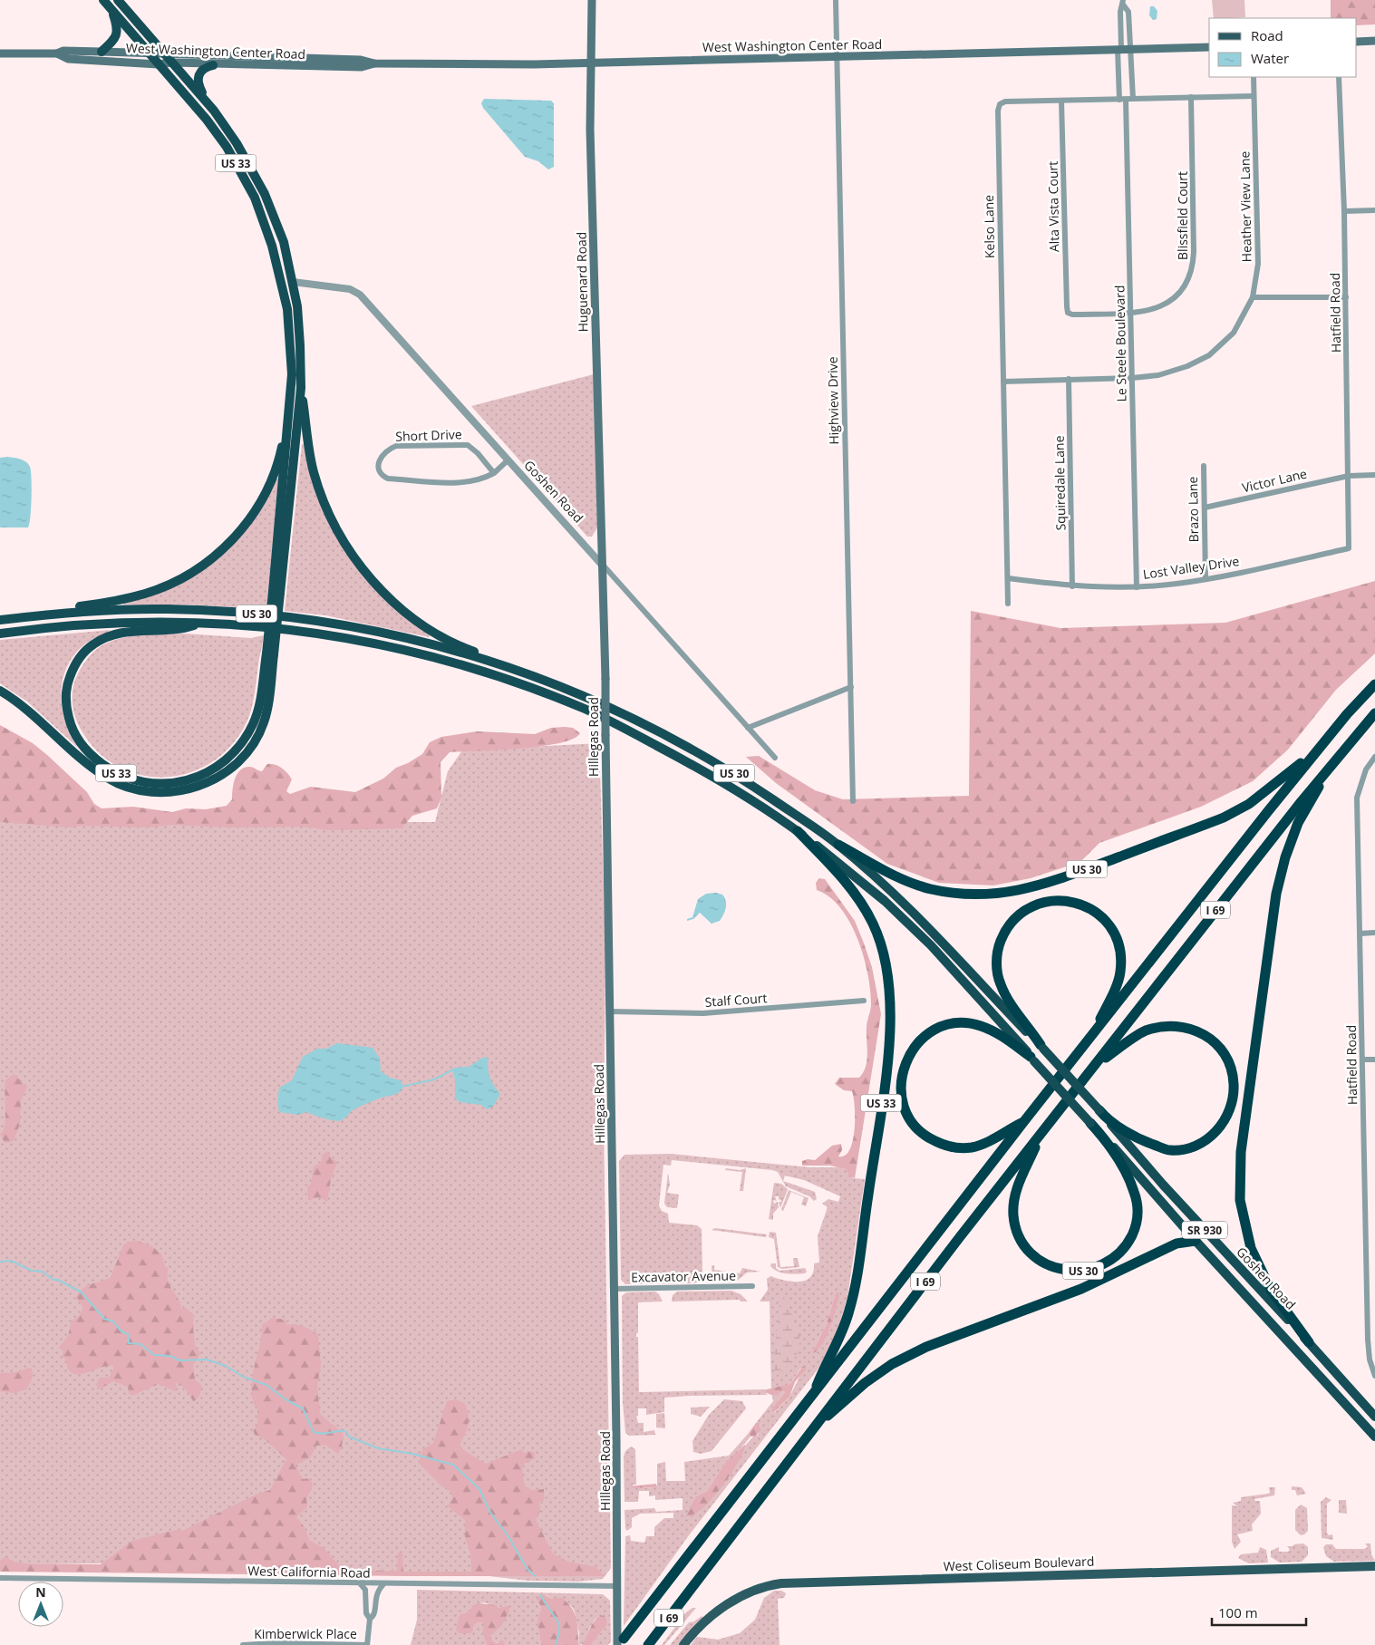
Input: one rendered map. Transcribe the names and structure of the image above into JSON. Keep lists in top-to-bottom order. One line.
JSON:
{"streets":{"highway":["US 33","Goshen Road","US 30","I 69","SR 930"],"main road":["West Washington Center Road","Huguenard Road","Hillegas Road","West Coliseum Boulevard"],"street":["Alta Vista Court","Heather View Lane","Blissfield Court","Kelso Lane","Hatfield Road","Le Steele Boulevard","Highview Drive","Short Drive","Victor Lane","Squiredale Lane","Brazo Lane","Lost Valley Drive","Stalf Court","Excavator Avenue","West California Road","Kimberwick Place"]},"crossings":[["West Washington Center Road","US 33"],["West Washington Center Road","Huguenard Road"],["West Washington Center Road","Le Steele Boulevard"],["West Washington Center Road","Highview Drive"],["US 33","Goshen Road"],["US 33","US 30"],["US 33","I 69"],["Alta Vista Court","Blissfield Court"],["Alta Vista Court","Kelso Lane"],["Heather View Lane","Kelso Lane"],["Heather View Lane","Le Steele Boulevard"],["Heather View Lane","Squiredale Lane"],["Blissfield Court","Kelso Lane"],["Blissfield Court","Le Steele Boulevard"],["Kelso Lane","Le Steele Boulevard"],["Kelso Lane","Lost Valley Drive"],["Huguenard Road","Goshen Road"],["Huguenard Road","Hillegas Road"],["Hatfield Road","Victor Lane"],["Hatfield Road","Lost Valley Drive"],["Le Steele Boulevard","Lost Valley Drive"],["Short Drive","Goshen Road"],["Victor Lane","Brazo Lane"],["Squiredale Lane","Lost Valley Drive"],["Goshen Road","US 30"],["Goshen Road","Hillegas Road"],["Brazo Lane","Lost Valley Drive"],["US 30","I 69"],["US 30","SR 930"],["Hillegas Road","I 69"],["Hillegas Road","Stalf Court"],["Hillegas Road","Excavator Avenue"],["Hillegas Road","West California Road"]],"legend":["Road","Water"],"scale_bar":"100 m","north":"top"}
